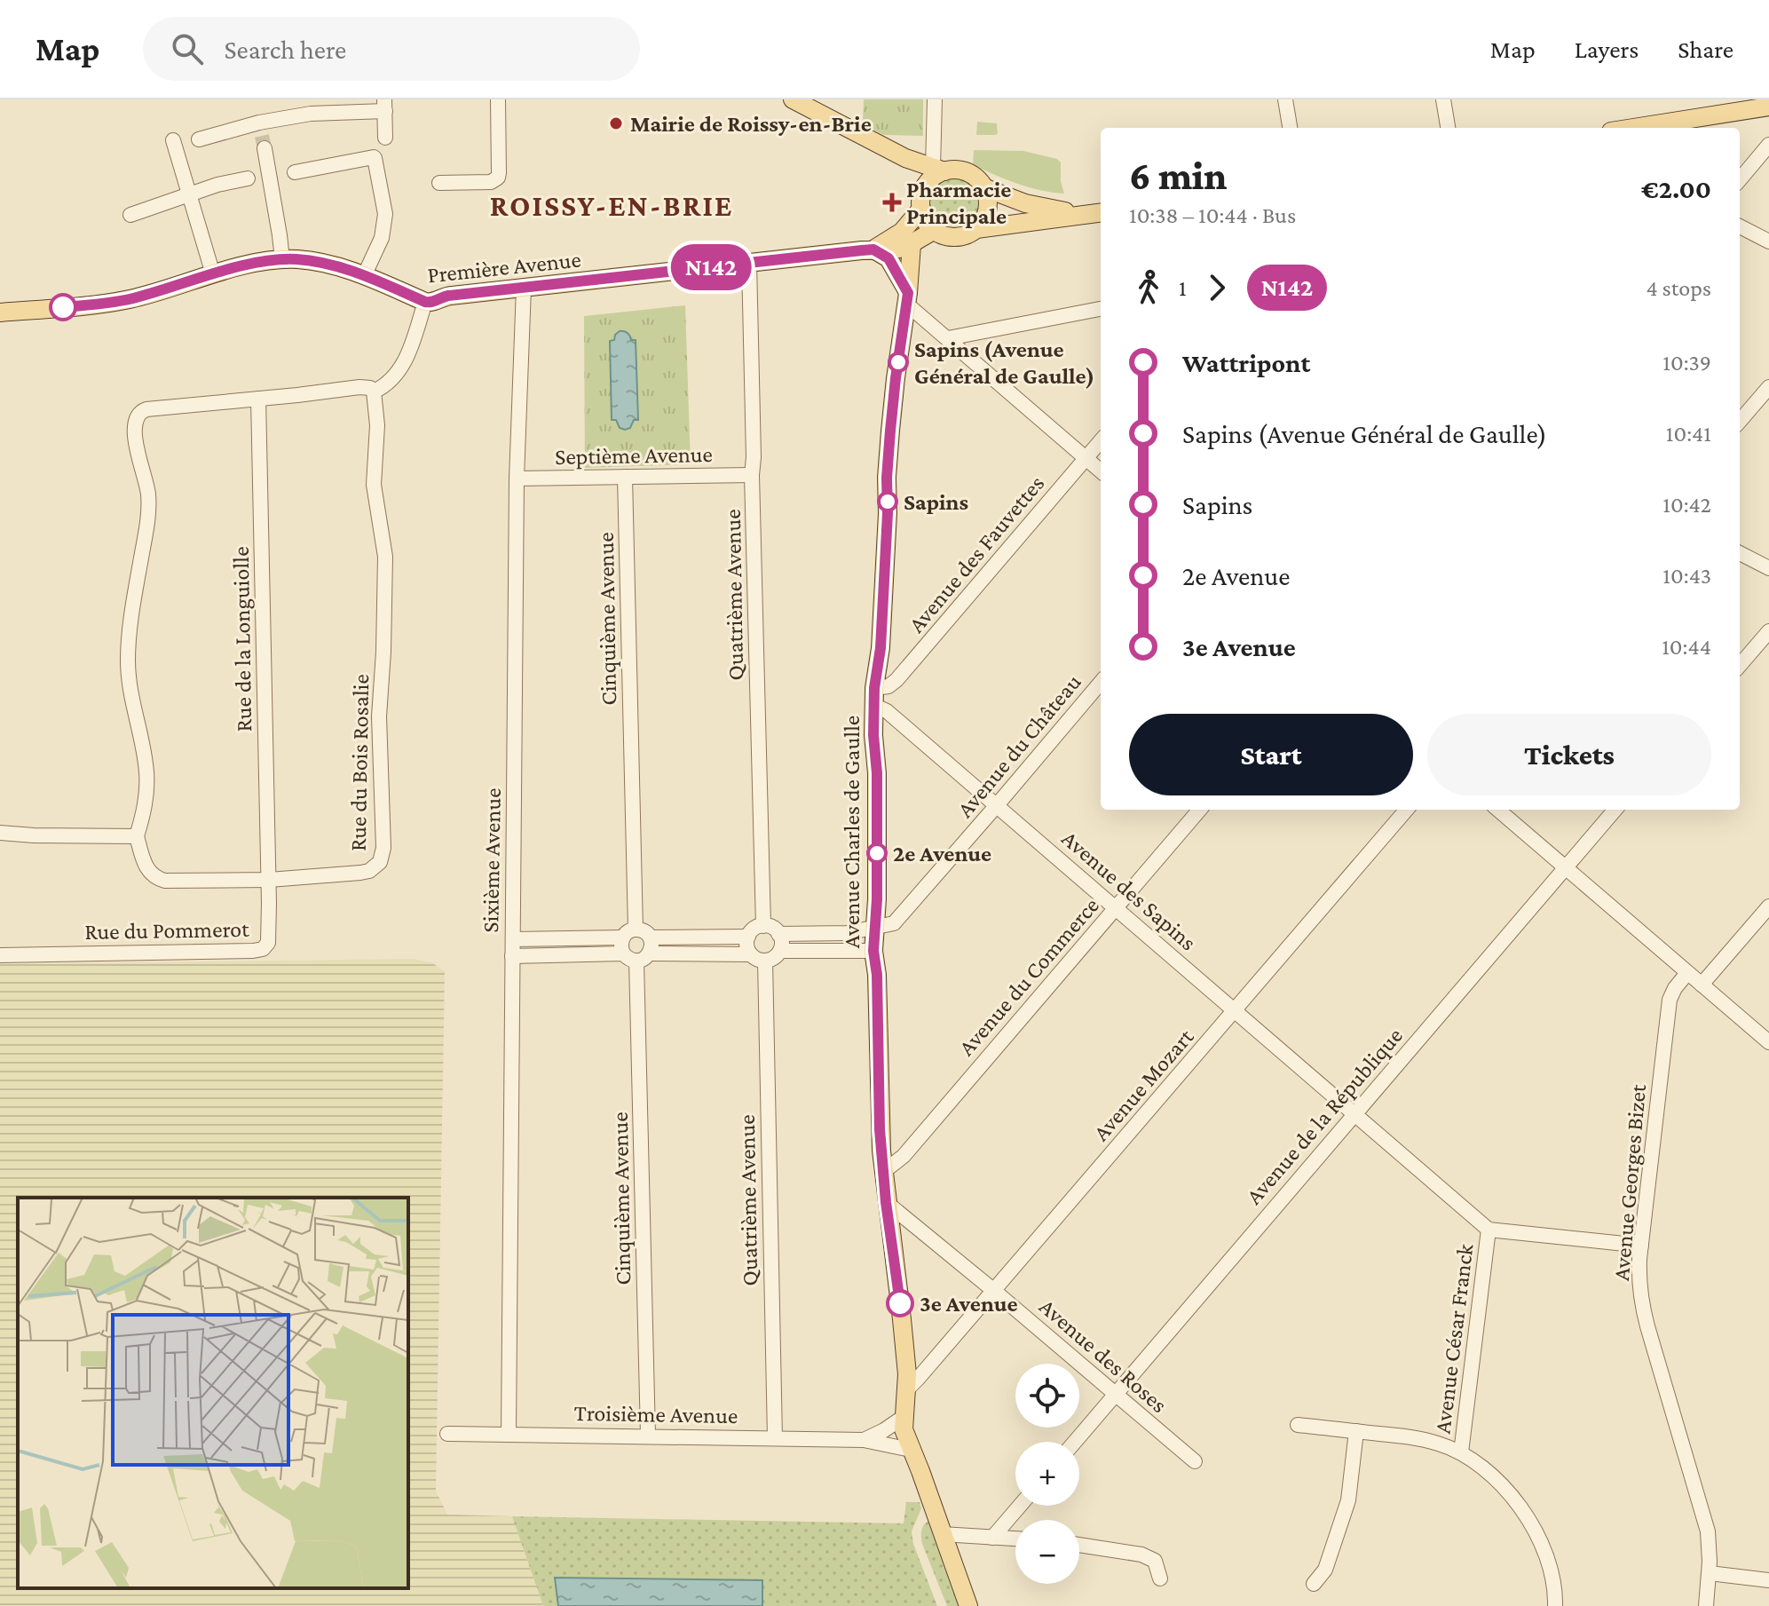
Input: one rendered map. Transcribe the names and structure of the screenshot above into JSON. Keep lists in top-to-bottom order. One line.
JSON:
{"streets":{"main road":["Première Avenue","Avenue Charles de Gaulle"],"street":["Septième Avenue","Avenue des Fauvettes","Quatrième Avenue","Cinquième Avenue","Rue de la Longuiolle","Avenue du Château","Rue du Bois Rosalie","Sixième Avenue","Avenue des Sapins","Rue du Pommerot","Avenue du Commerce","Avenue Mozart","Avenue de la République","Avenue Georges Bizet","Avenue César Franck","Avenue des Roses","Troisième Avenue"]},"crossings":[["Première Avenue","Quatrième Avenue"],["Première Avenue","Sixième Avenue"],["Septième Avenue","Quatrième Avenue"],["Septième Avenue","Cinquième Avenue"],["Septième Avenue","Sixième Avenue"],["Avenue des Fauvettes","Avenue Charles de Gaulle"],["Avenue des Fauvettes","Avenue des Sapins"],["Quatrième Avenue","Troisième Avenue"],["Cinquième Avenue","Troisième Avenue"],["Rue de la Longuiolle","Rue du Bois Rosalie"],["Rue de la Longuiolle","Rue du Pommerot"],["Avenue du Château","Avenue Charles de Gaulle"],["Avenue du Château","Avenue des Sapins"],["Rue du Bois Rosalie","Rue du Pommerot"],["Avenue Charles de Gaulle","Avenue des Sapins"],["Avenue Charles de Gaulle","Avenue du Commerce"],["Avenue Charles de Gaulle","Avenue Mozart"],["Avenue Charles de Gaulle","Avenue des Roses"],["Avenue Charles de Gaulle","Troisième Avenue"],["Sixième Avenue","Troisième Avenue"],["Avenue des Sapins","Avenue du Commerce"],["Avenue des Sapins","Avenue Mozart"],["Avenue des Sapins","Avenue de la République"],["Avenue des Sapins","Avenue César Franck"],["Avenue Mozart","Avenue des Roses"],["Avenue de la République","Avenue des Roses"]],"districts":["ROISSY-EN-BRIE"],"places":{"other":["Mairie de Roissy-en-Brie","Sapins (Avenue Général de Gaulle)","Sapins","2e Avenue","3e Avenue"],"health":["Pharmacie Principale"]},"lines":["bus line N142"],"page":{"header":"Map","search":"Search here","nav":["Map","Layers","Share"],"on_map":"N142","heading":["6 min","10:38 – 10:44 · Bus","€2.00"],"legs":["1","N142","4 stops"],"list":[{"name":"Wattripont","value":"10:39"},{"name":"Sapins (Avenue Général de Gaulle)","value":"10:41"},{"name":"Sapins","value":"10:42"},{"name":"2e Avenue","value":"10:43"},{"name":"3e Avenue","value":"10:44"}],"buttons":["Start","Tickets"],"map_buttons":["+","−"]}}
